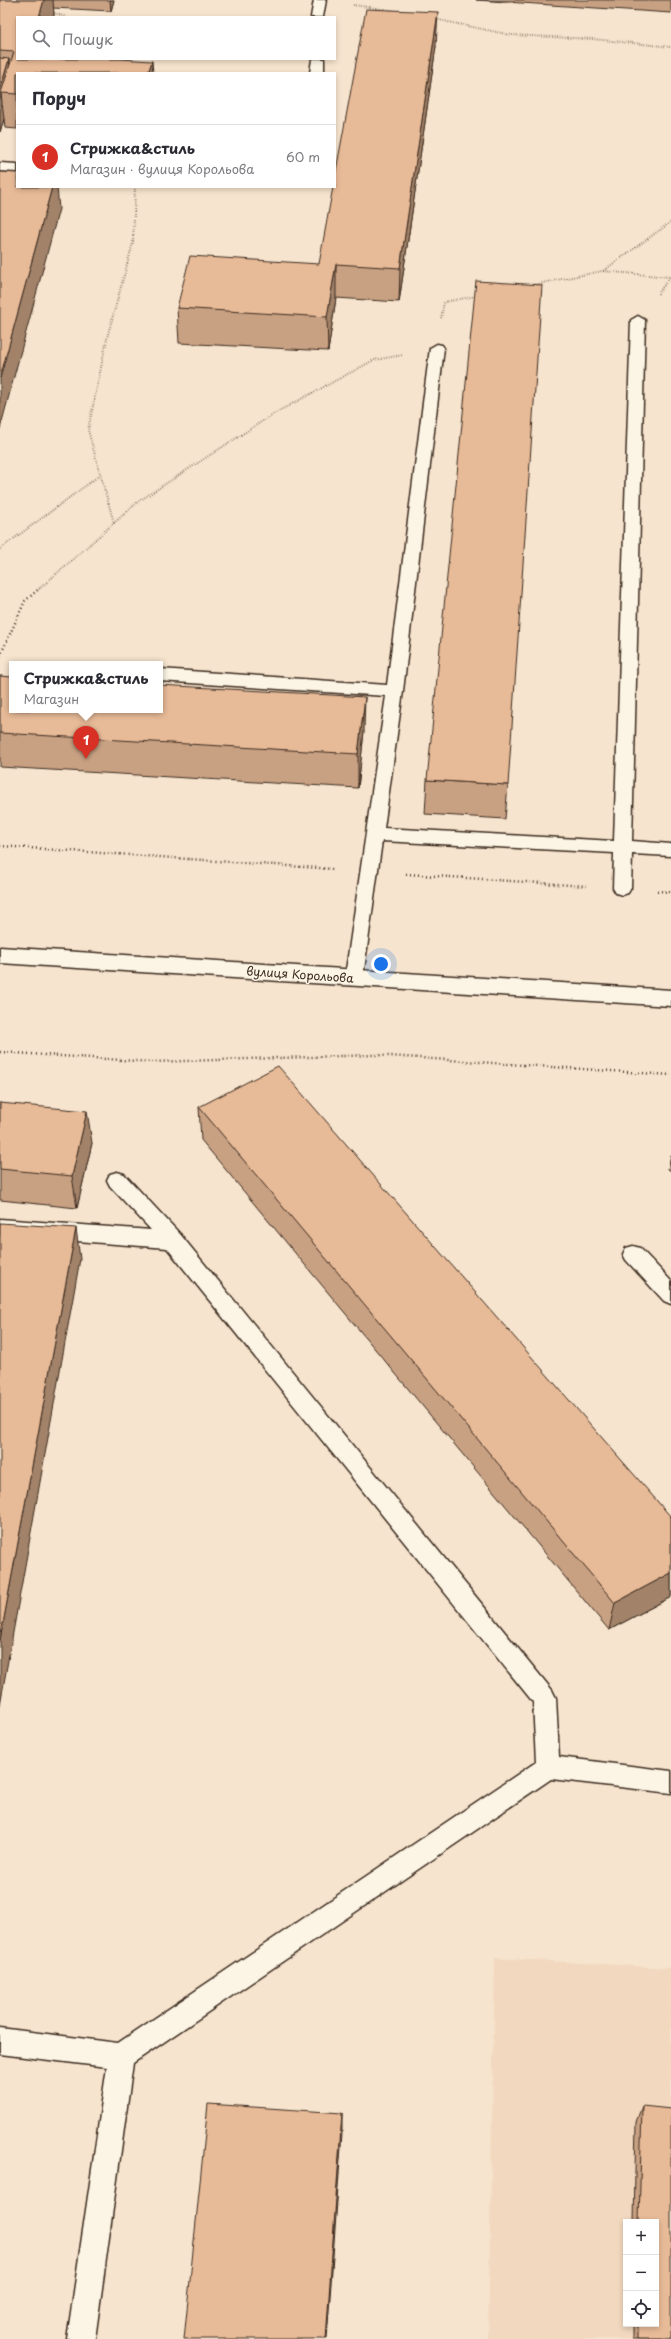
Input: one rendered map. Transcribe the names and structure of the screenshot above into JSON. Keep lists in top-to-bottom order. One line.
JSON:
{"streets":{"street":["вулиця Корольова"]},"page":{"search":"Пошук","heading":"Поруч","list":[{"mark":"1","name":"Стрижка&стиль","note":"Магазин · вулиця Корольова","value":"60 m"}],"popup":["Стрижка&стиль","Магазин"],"pins":"1","map_buttons":["+","−"]}}
